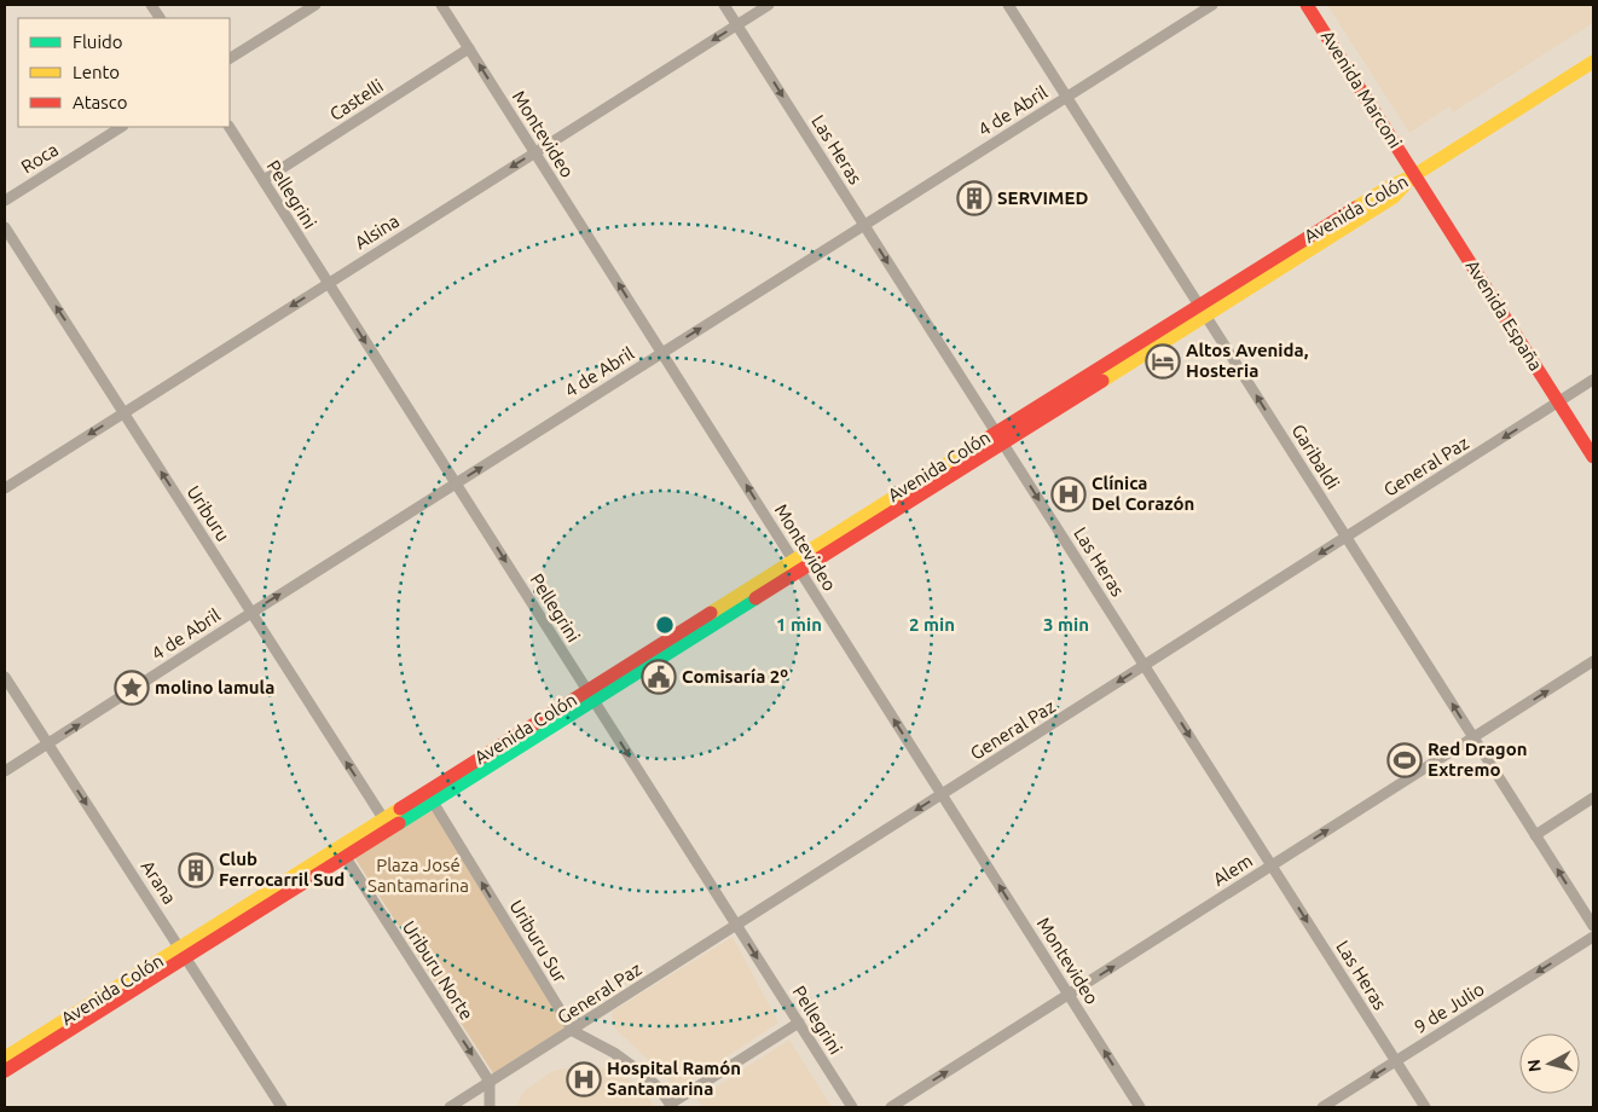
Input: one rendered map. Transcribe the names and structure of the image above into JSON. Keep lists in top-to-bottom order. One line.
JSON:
{"streets":{"main road":["Avenida Marconi","Avenida Colón","Avenida España"],"street":["Castelli","4 de Abril","Montevideo","Las Heras","Roca","Pellegrini","Alsina","Garibaldi","General Paz","Uriburu","Alem","Arana","Uriburu Sur","Uriburu Norte","9 de Julio"]},"crossings":[["Avenida Marconi","Avenida Colón"],["Avenida Marconi","Avenida España"],["Castelli","Montevideo"],["Castelli","Pellegrini"],["4 de Abril","Montevideo"],["4 de Abril","Las Heras"],["4 de Abril","Pellegrini"],["4 de Abril","Garibaldi"],["4 de Abril","Uriburu"],["4 de Abril","Arana"],["Montevideo","Avenida Colón"],["Montevideo","Alsina"],["Montevideo","General Paz"],["Montevideo","Alem"],["Las Heras","Avenida Colón"],["Las Heras","Alsina"],["Las Heras","General Paz"],["Las Heras","Alem"],["Las Heras","9 de Julio"],["Pellegrini","Avenida Colón"],["Pellegrini","Alsina"],["Pellegrini","General Paz"],["Avenida Colón","Avenida España"],["Avenida Colón","Garibaldi"],["Avenida Colón","Uriburu"],["Avenida Colón","Arana"],["Avenida Colón","Uriburu Sur"],["Avenida Colón","Uriburu Norte"],["Alsina","Uriburu"],["Avenida España","General Paz"],["Garibaldi","General Paz"],["Garibaldi","Alem"],["General Paz","Uriburu Sur"],["General Paz","Uriburu Norte"]],"one_way":["4 de Abril","Montevideo","Las Heras","Pellegrini","Alsina","Garibaldi","General Paz","Uriburu","Alem","Arana","Uriburu Sur","Uriburu Norte","9 de Julio"],"parks":["Plaza José Santamarina"],"places":{"building":["SERVIMED","Club Ferrocarril Sud"],"hotel":["Altos Avenida, Hosteria"],"hospital":["Clínica Del Corazón","Hospital Ramón Santamarina"],"public building":["Comisaría 2º"],"place":["molino lamula"],"sports":["Red Dragon Extremo"]},"legend":["Fluido","Lento","Atasco"],"north":"left","rings":["1 min","2 min","3 min"]}
